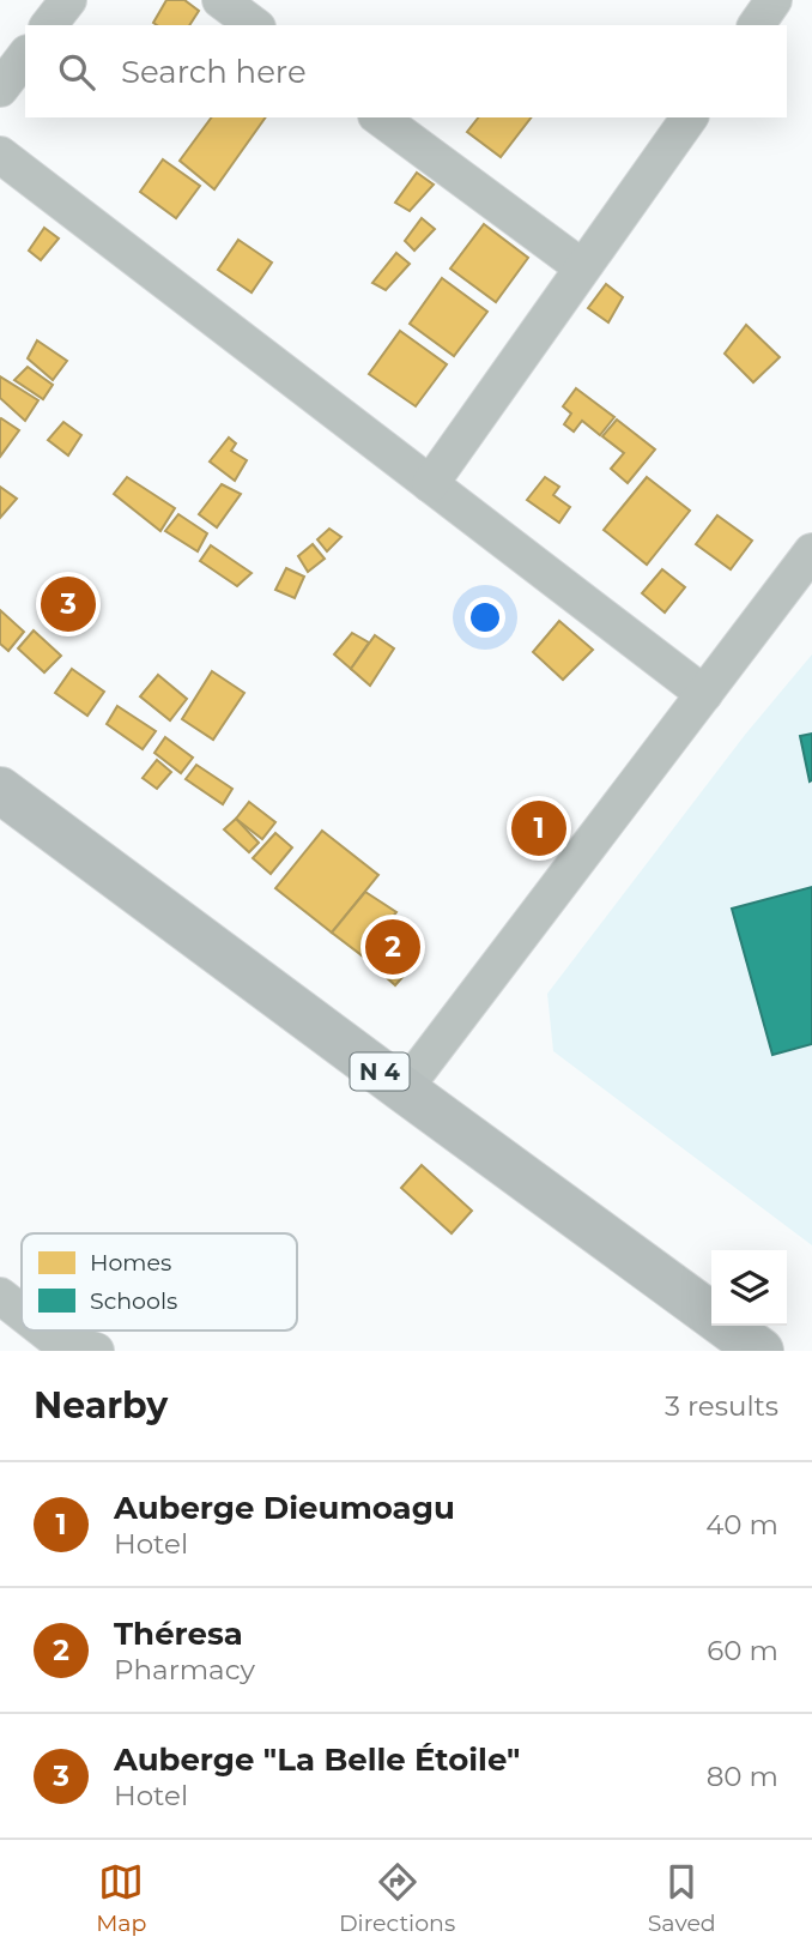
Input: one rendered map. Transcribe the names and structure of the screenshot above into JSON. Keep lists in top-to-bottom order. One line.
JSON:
{"streets":{"highway":["N 4"]},"legend":["Homes","Schools"],"page":{"search":"Search here","pins":["3","1","2"],"heading":["Nearby","3 results"],"list":[{"mark":"1","name":"Auberge Dieumoagu","note":"Hotel","value":"40 m"},{"mark":"2","name":"Théresa","note":"Pharmacy","value":"60 m"},{"mark":"3","name":"Auberge \"La Belle Étoile\"","note":"Hotel","value":"80 m"}],"nav":["Map","Directions","Saved"]}}
